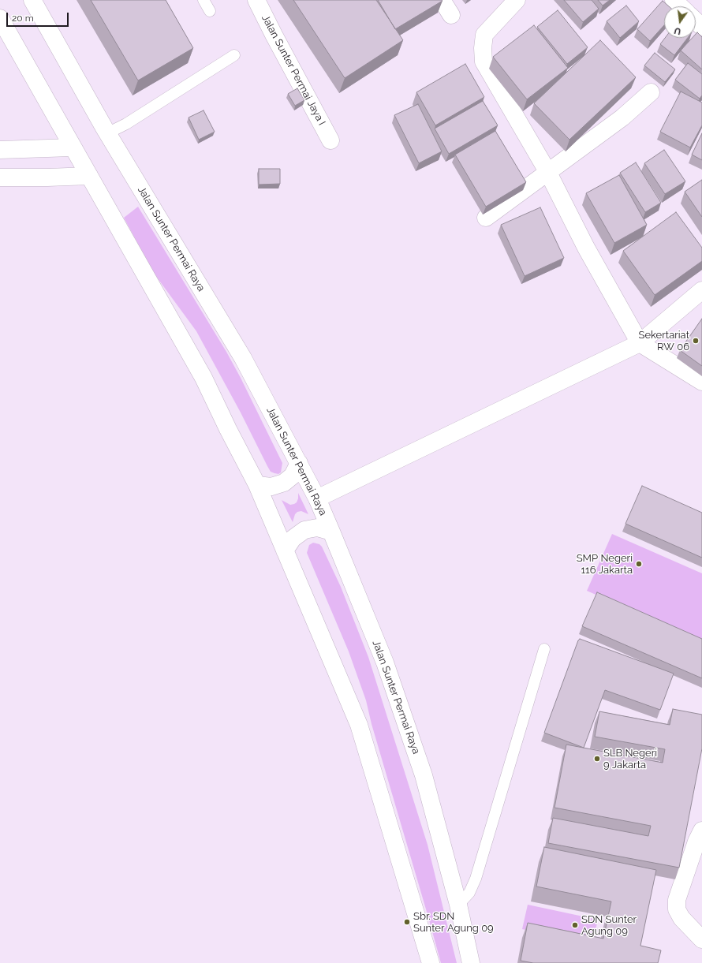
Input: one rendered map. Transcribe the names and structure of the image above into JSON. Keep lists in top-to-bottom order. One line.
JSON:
{"streets":{"street":["Jalan Sunter Permai Jaya I","Jalan Sunter Permai Raya"]},"places":["Sekertariat RW 06","SMP Negeri 116 Jakarta","SLB Negeri 9 Jakarta","Sbr. SDN Sunter Agung 09","SDN Sunter Agung 09"],"scale_bar":"20 m","north":"bottom"}
